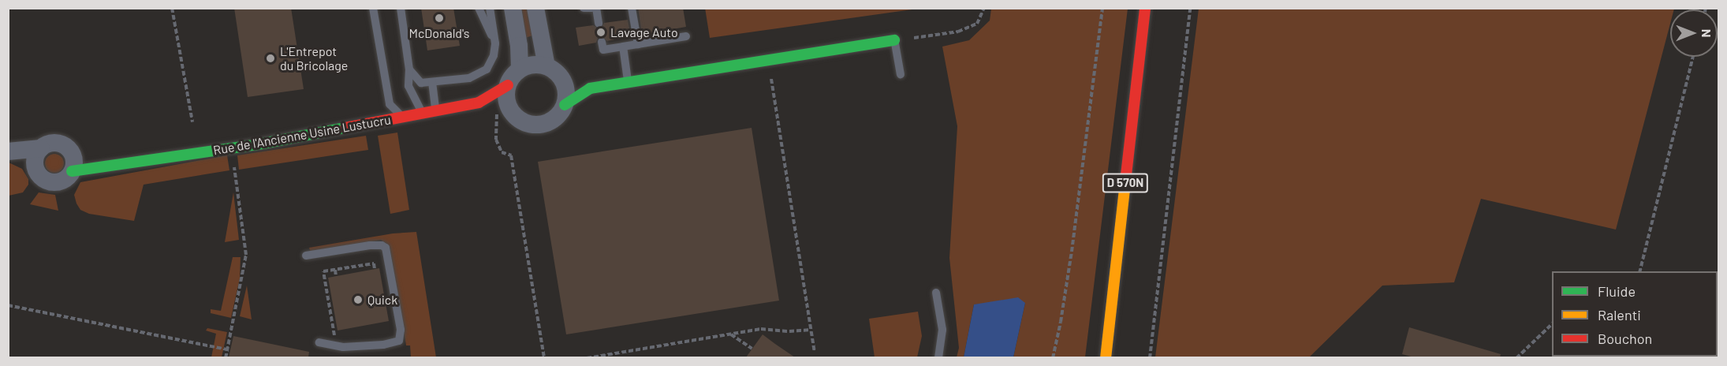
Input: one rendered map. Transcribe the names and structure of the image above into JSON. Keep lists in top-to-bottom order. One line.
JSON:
{"streets":{"street":["Rue de l'Ancienne Usine Lustucru","D 570N"]},"places":["McDonald's","Lavage Auto","L'Entrepot du Bricolage","Quick"],"legend":["Fluide","Ralenti","Bouchon"],"north":"right"}
